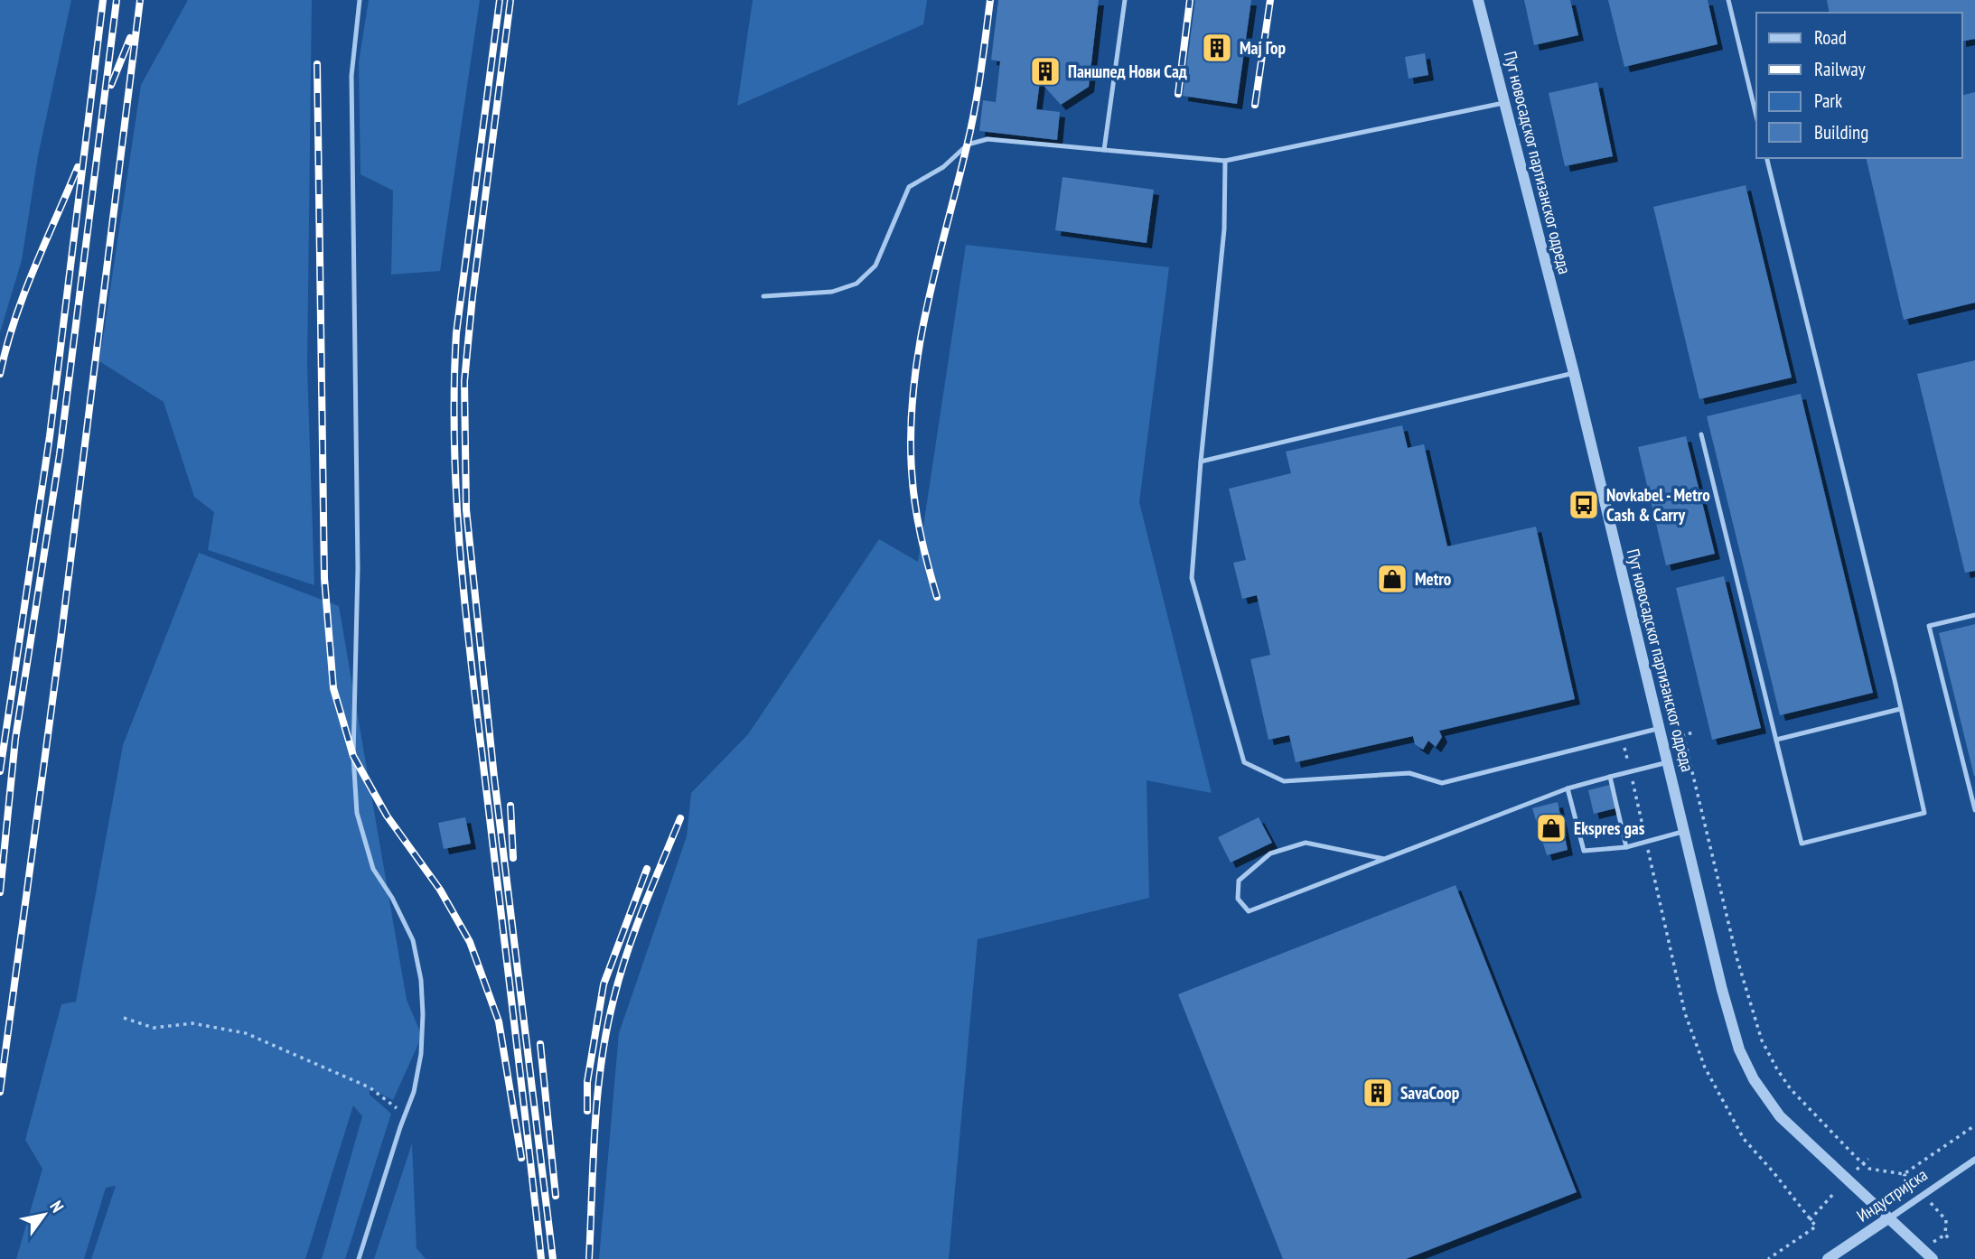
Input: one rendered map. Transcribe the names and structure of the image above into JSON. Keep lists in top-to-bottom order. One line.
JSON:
{"streets":{"street":["Пут новосадског партизанског одреда","Индустријска"]},"crossings":[["Пут новосадског партизанског одреда","Индустријска"]],"places":{"building":["Мај Гор","Паншпед Нови Сад","SavaCoop"],"bus stop":["Novkabel - Metro Cash & Carry"],"shop":["Metro","Ekspres gas"]},"legend":["Road","Railway","Park","Building"],"north":"top right"}
